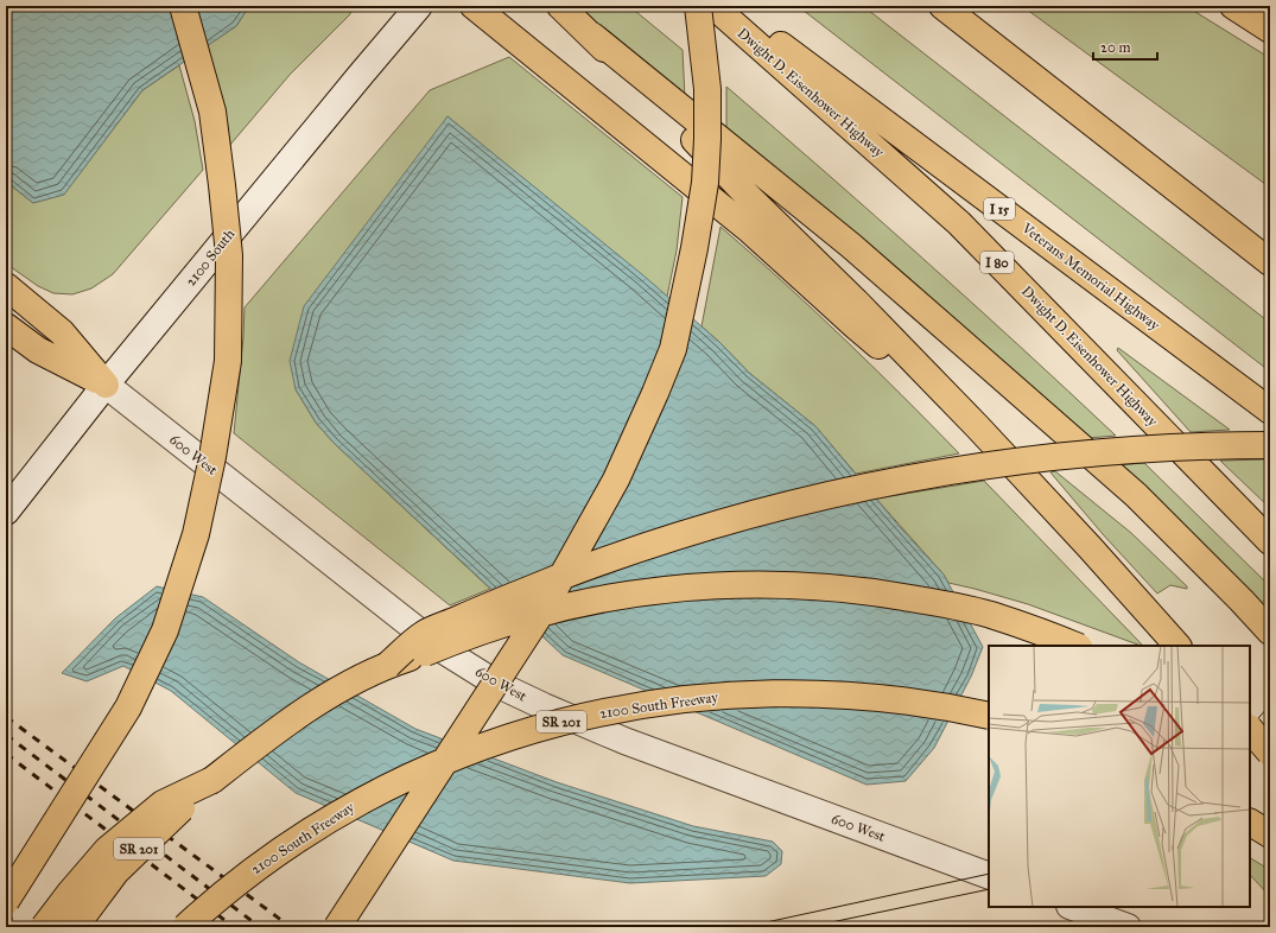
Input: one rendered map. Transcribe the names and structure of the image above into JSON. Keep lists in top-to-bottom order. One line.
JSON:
{"streets":{"highway":["Dwight D. Eisenhower Highway","I 15","I 80","Veterans Memorial Highway","2100 South Freeway","SR 201"],"street":["2100 South","600 West"]},"crossings":[["2100 South","600 West"]],"scale_bar":"20 m"}
